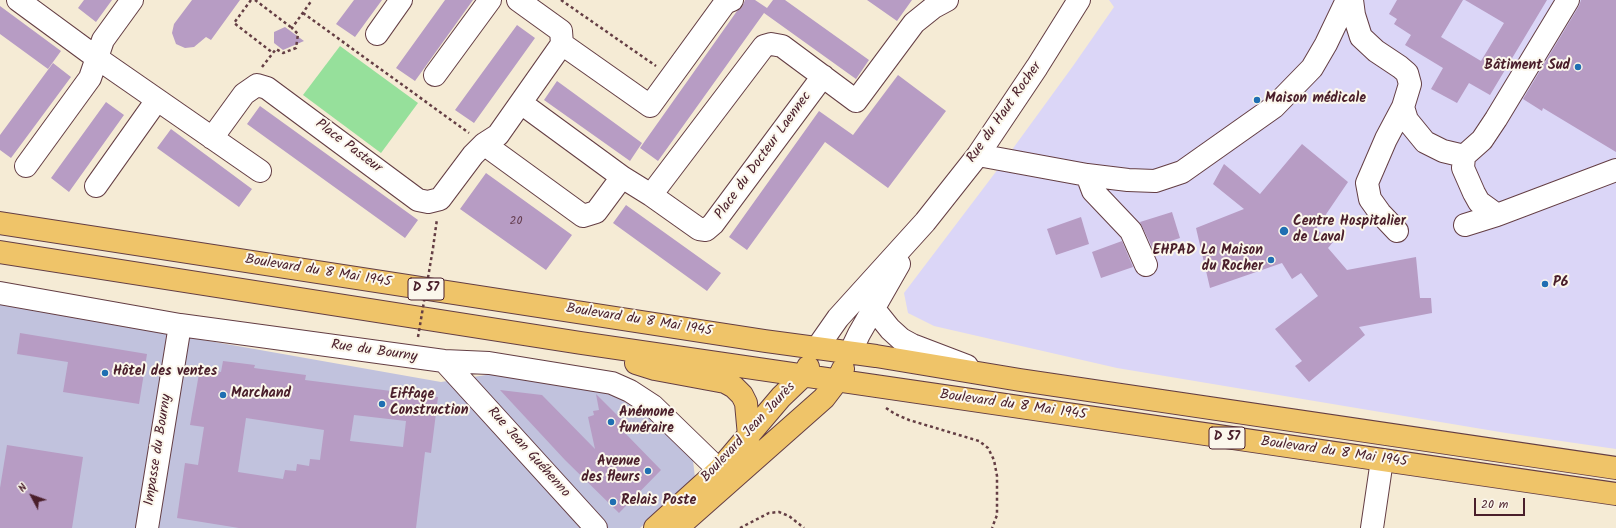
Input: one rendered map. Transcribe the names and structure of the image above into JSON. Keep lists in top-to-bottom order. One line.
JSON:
{"streets":{"main road":["Boulevard du 8 Mai 1945","D 57","Boulevard Jean Jaurès"],"street":["Rue du Haut Rocher","Place Pasteur","Place du Docteur Laennec","Rue du Bourny","Impasse du Bourny","Rue Jean Guéhenno"]},"crossings":[["Rue du Haut Rocher","Boulevard du 8 Mai 1945"],["Rue du Haut Rocher","Boulevard Jean Jaurès"],["Boulevard du 8 Mai 1945","Boulevard Jean Jaurès"],["Rue du Bourny","Boulevard Jean Jaurès"],["Rue du Bourny","Impasse du Bourny"],["Rue du Bourny","Rue Jean Guéhenno"]],"places":["Bâtiment Sud","Maison médicale","Centre Hospitalier de Laval","EHPAD La Maison du Rocher","P6","Hôtel des ventes","Marchand","Eiffage Construction","Anémone funéraire","Avenue des fleurs","Relais Poste"],"house_numbers":["20"],"scale_bar":"20 m","north":"top left"}
